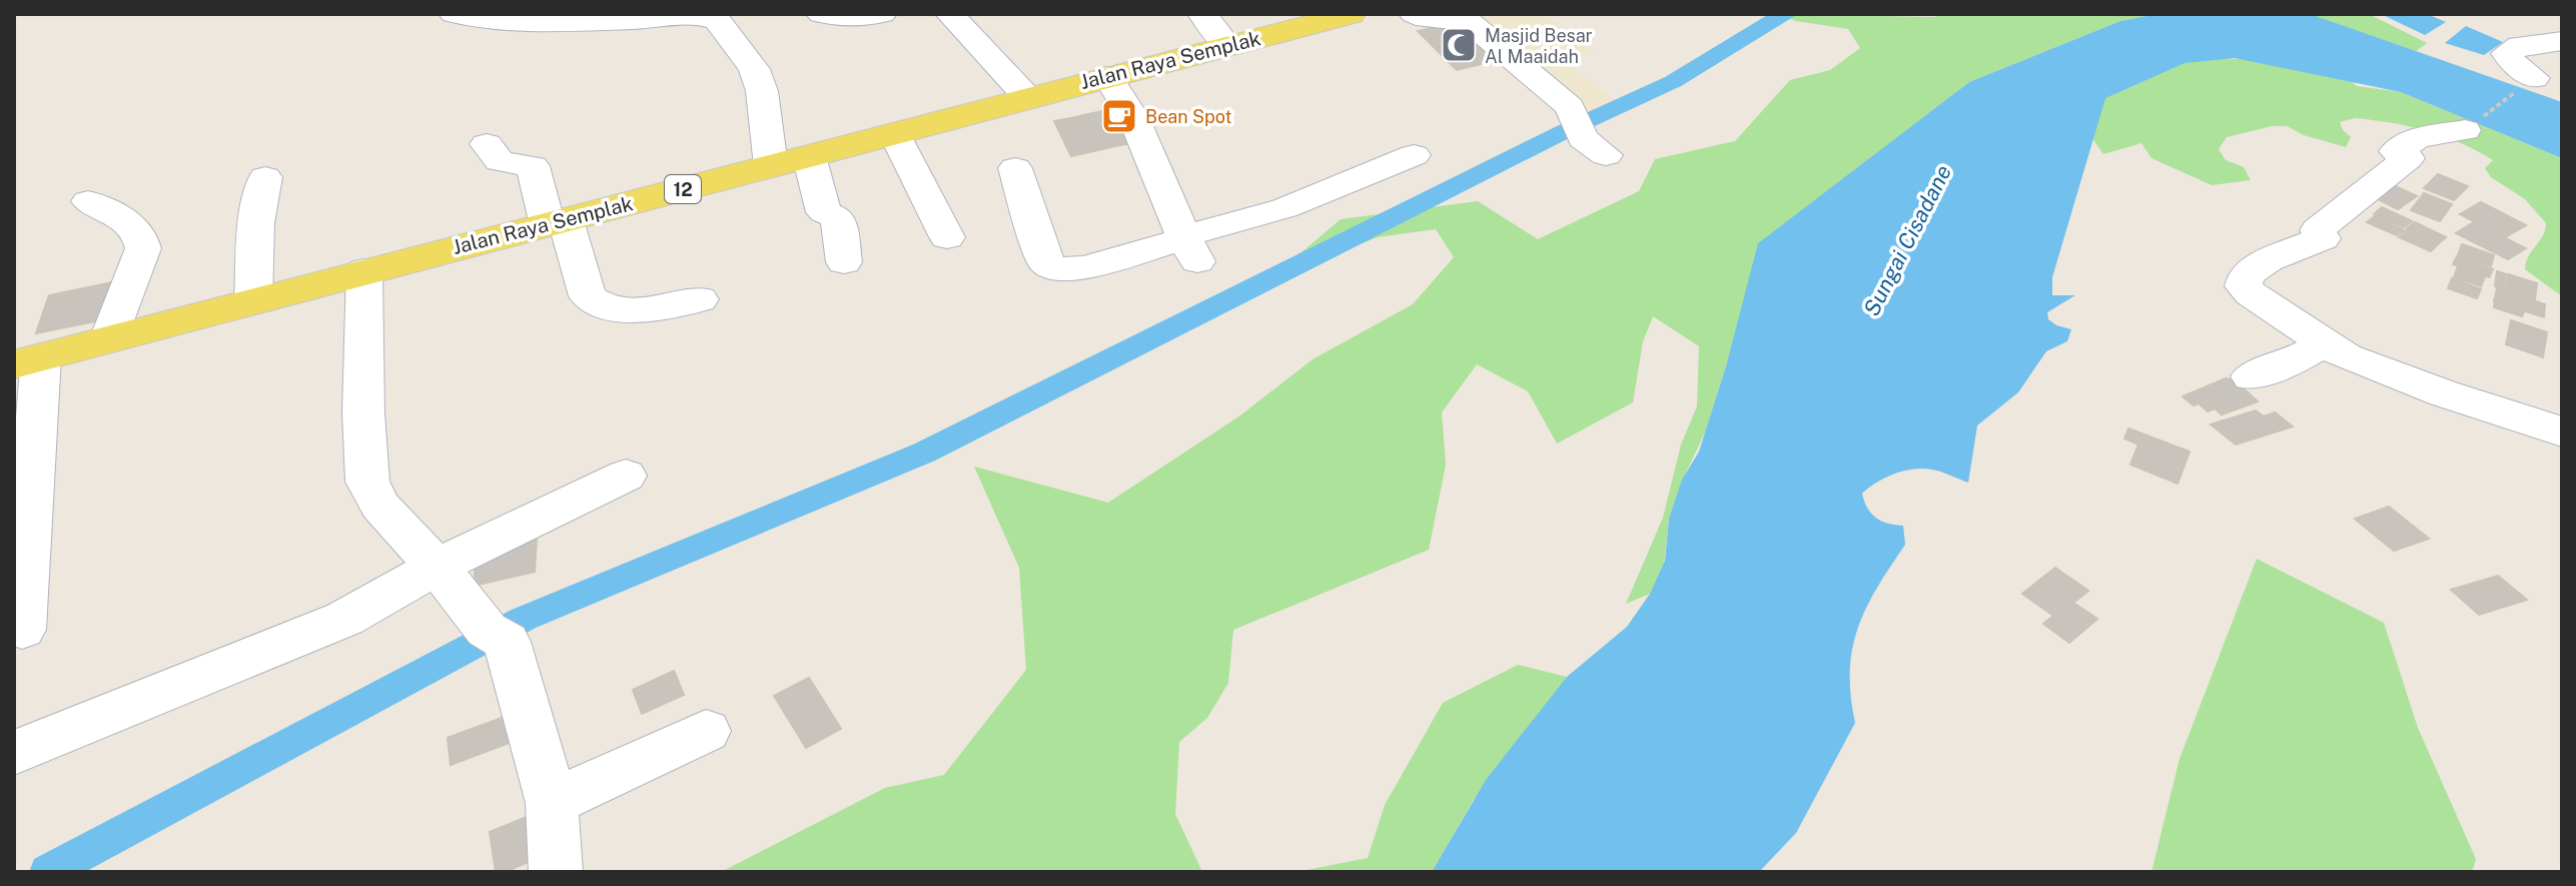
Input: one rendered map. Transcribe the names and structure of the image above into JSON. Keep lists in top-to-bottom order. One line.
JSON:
{"streets":{"main road":["Jalan Raya Semplak","12"]},"water":["Sungai Cisadane"],"places":{"mosque":["Masjid Besar Al Maaidah"],"cafe":["Bean Spot"]}}
